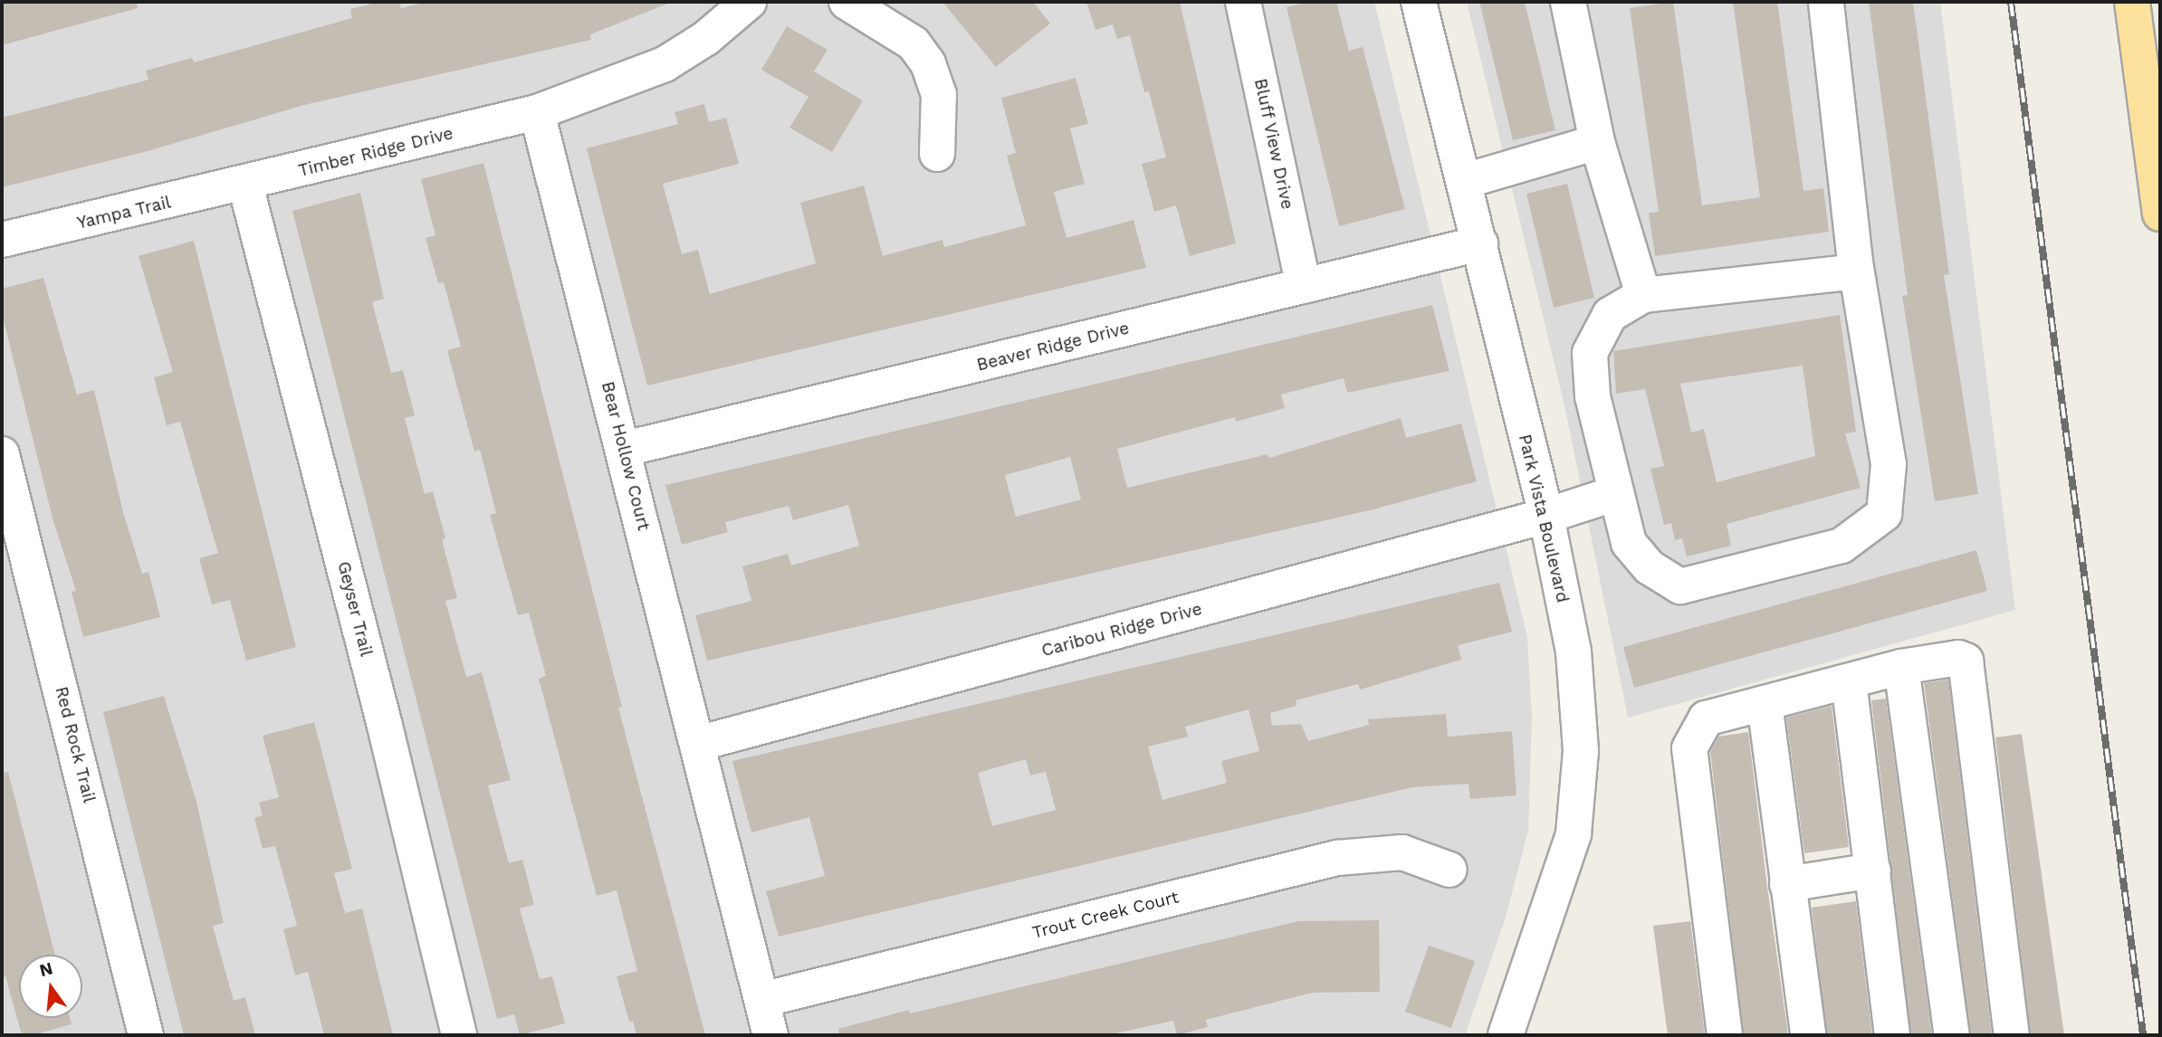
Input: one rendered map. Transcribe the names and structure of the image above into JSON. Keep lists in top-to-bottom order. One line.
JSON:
{"streets":{"street":["Bluff View Drive","Timber Ridge Drive","Yampa Trail","Beaver Ridge Drive","Bear Hollow Court","Park Vista Boulevard","Geyser Trail","Caribou Ridge Drive","Red Rock Trail","Trout Creek Court"]},"crossings":[["Bluff View Drive","Beaver Ridge Drive"],["Timber Ridge Drive","Yampa Trail"],["Timber Ridge Drive","Bear Hollow Court"],["Timber Ridge Drive","Geyser Trail"],["Yampa Trail","Geyser Trail"],["Beaver Ridge Drive","Bear Hollow Court"],["Beaver Ridge Drive","Park Vista Boulevard"],["Bear Hollow Court","Caribou Ridge Drive"],["Bear Hollow Court","Trout Creek Court"],["Park Vista Boulevard","Caribou Ridge Drive"]],"north":"top"}
